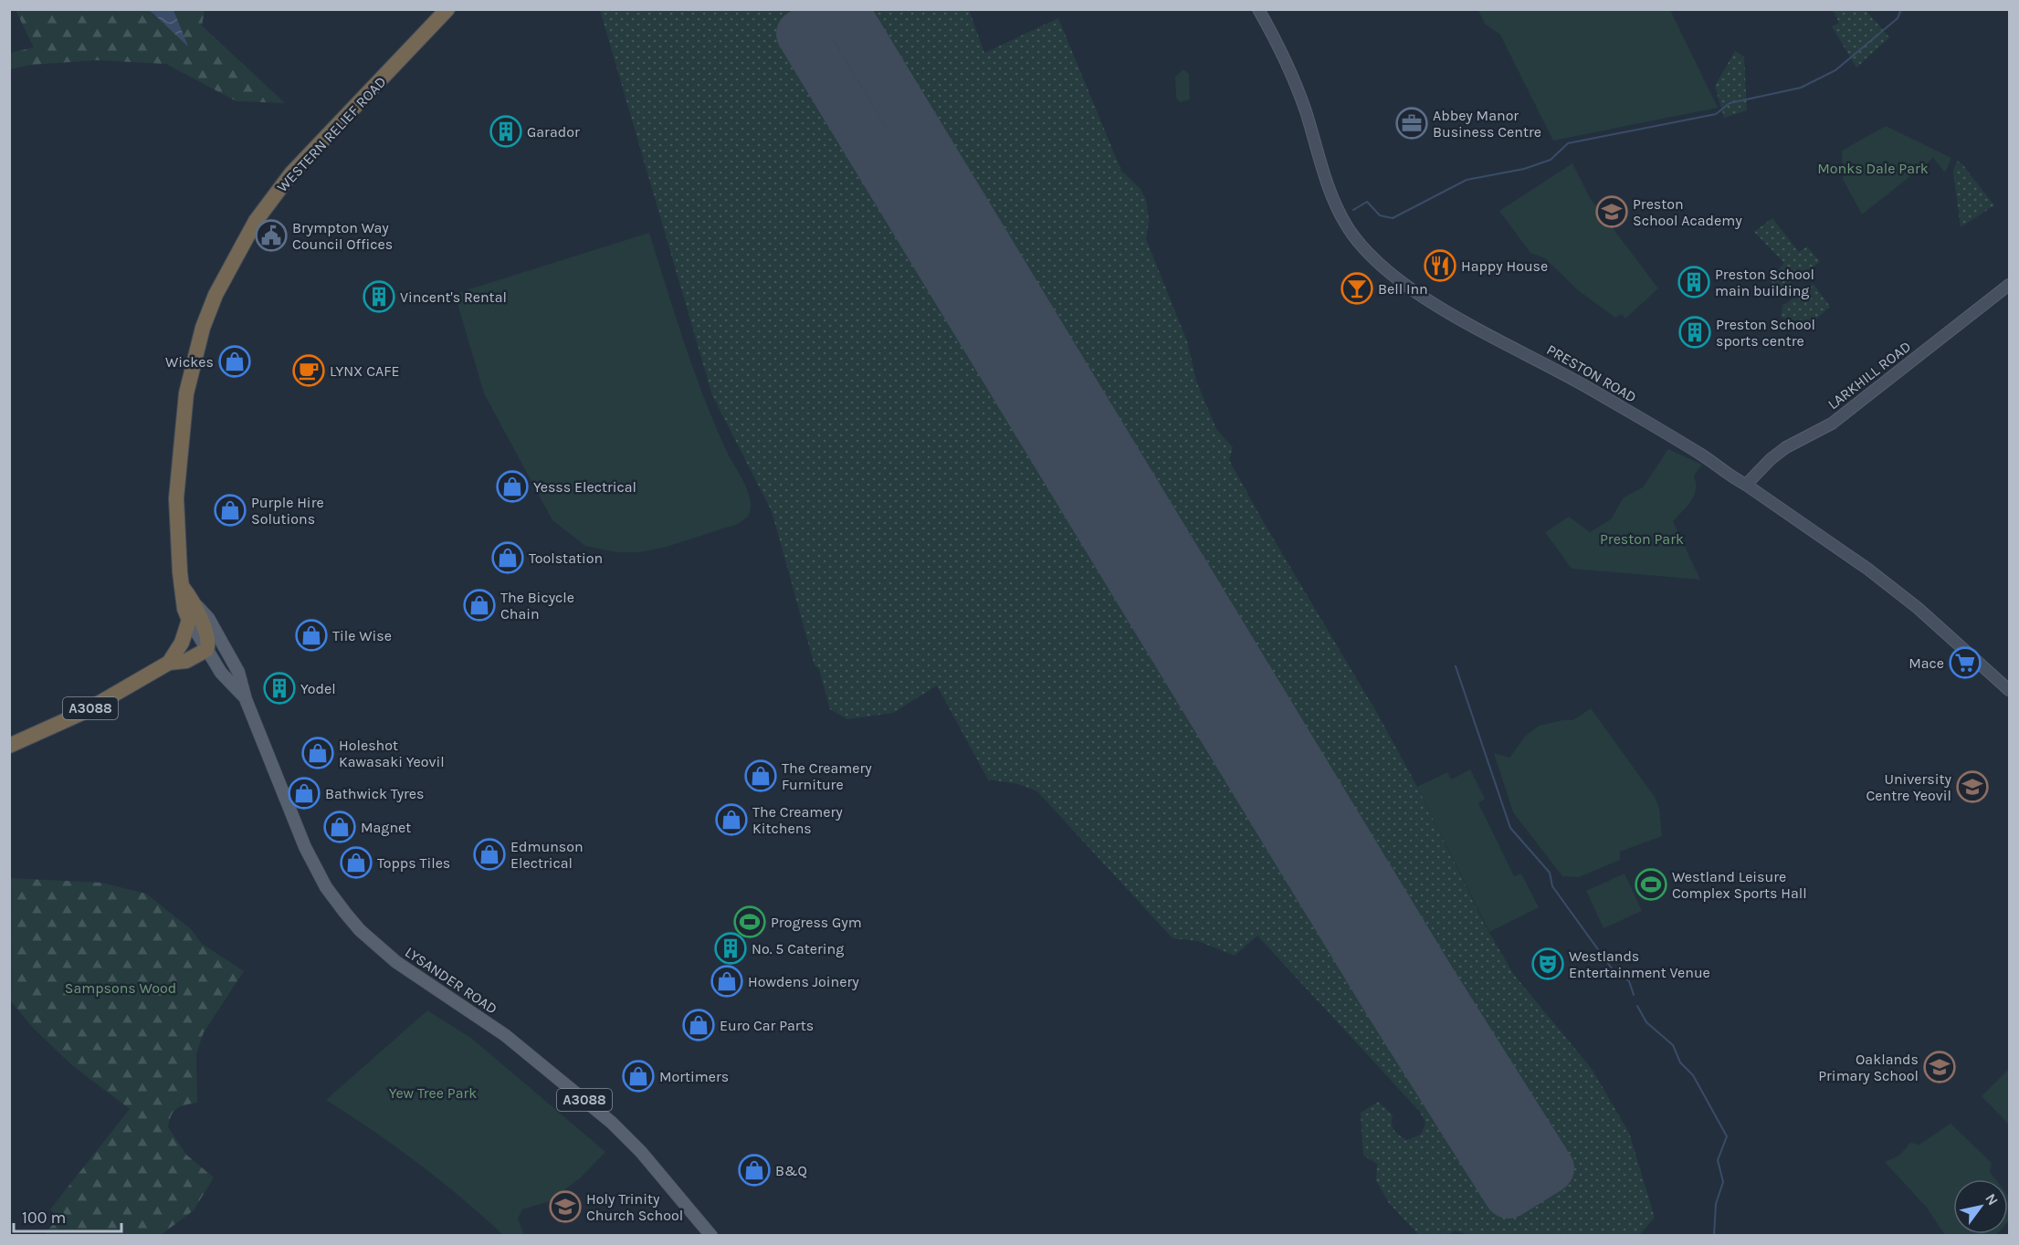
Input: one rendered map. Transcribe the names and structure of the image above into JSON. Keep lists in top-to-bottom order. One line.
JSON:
{"streets":{"highway":["WESTERN RELIEF ROAD","A3088"],"main road":["LYSANDER ROAD"],"street":["PRESTON ROAD","LARKHILL ROAD"]},"crossings":[["PRESTON ROAD","LARKHILL ROAD"],["A3088","LYSANDER ROAD"]],"parks":["Monks Dale Park","Preston Park","Sampsons Wood","Yew Tree Park"],"places":{"office":["Abbey Manor Business Centre"],"building":["Garador","Preston School main building","Vincent's Rental","Preston School sports centre","Yodel","No. 5 Catering"],"school or university":["Preston School Academy","University Centre Yeovil","Oaklands Primary School","Holy Trinity Church School"],"public building":["Brympton Way Council Offices"],"restaurant":["Happy House"],"bar":["Bell Inn"],"shop":["Wickes","Yesss Electrical","Purple Hire Solutions","Toolstation","The Bicycle Chain","Tile Wise","Holeshot Kawasaki Yeovil","The Creamery Furniture","Bathwick Tyres","The Creamery Kitchens","Magnet","Edmunson Electrical","Topps Tiles","Howdens Joinery","Euro Car Parts","Mortimers","B&Q"],"cafe":["LYNX CAFE"],"supermarket":["Mace"],"sports":["Westland Leisure Complex Sports Hall","Progress Gym"],"theatre":["Westlands Entertainment Venue"]},"scale_bar":"100 m","north":"top right"}
